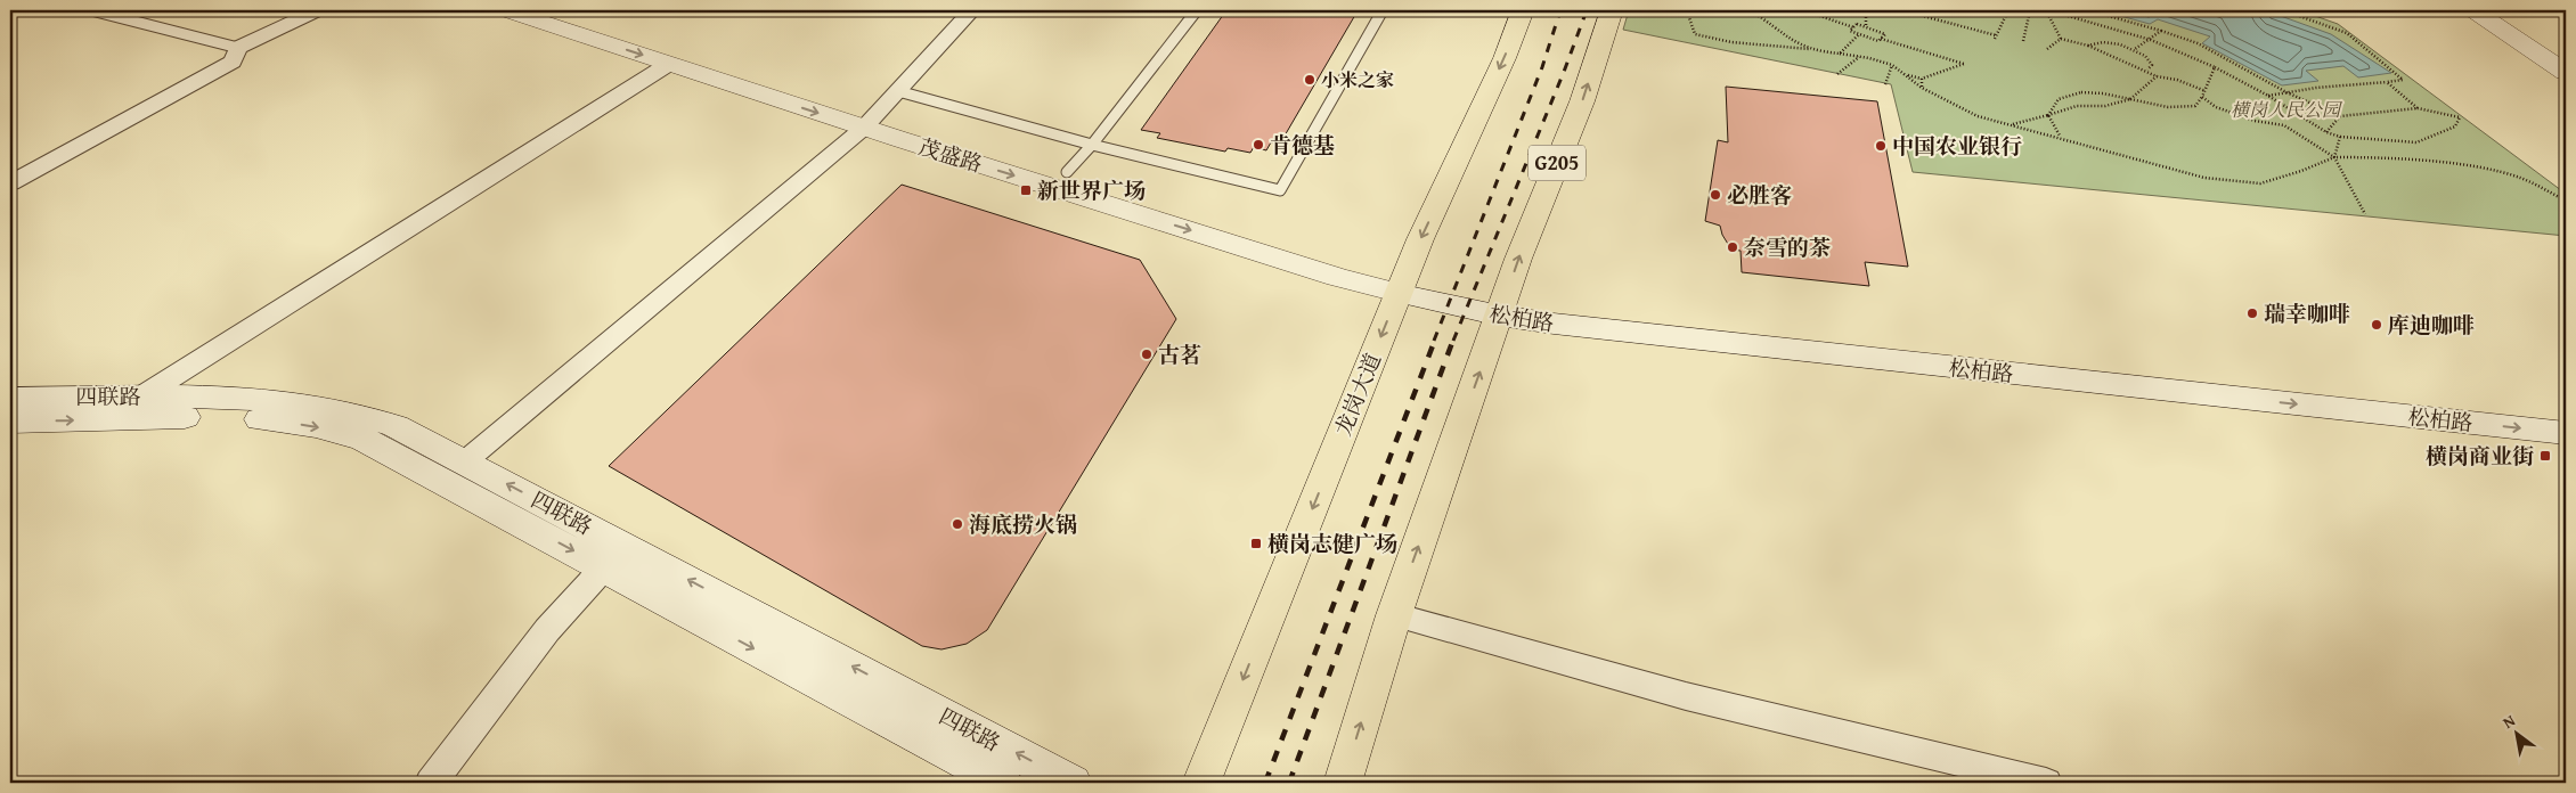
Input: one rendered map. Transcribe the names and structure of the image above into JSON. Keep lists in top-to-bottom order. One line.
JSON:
{"streets":{"highway":["G205","龙岗大道"],"main road":["茂盛路","松柏路","四联路"]},"crossings":[["茂盛路","松柏路"],["茂盛路","龙岗大道"],["G205","松柏路"],["松柏路","龙岗大道"]],"parks":["横岗人民公园"],"places":{"other":["小米之家","肯德基","中国农业银行","必胜客","奈雪的茶","瑞幸咖啡","库迪咖啡","古茗","海底捞火锅"],"transit":["新世界广场","横岗商业街","横岗志健广场"]},"north":"top left"}
